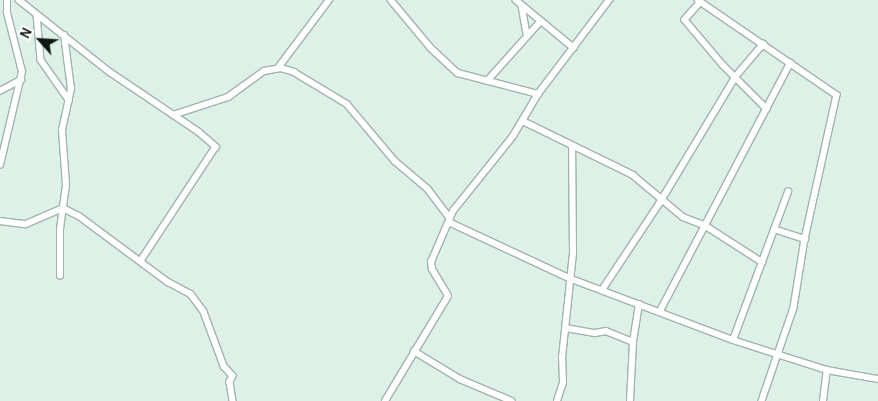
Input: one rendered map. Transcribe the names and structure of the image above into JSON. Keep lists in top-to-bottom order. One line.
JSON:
{"north":"top left"}
